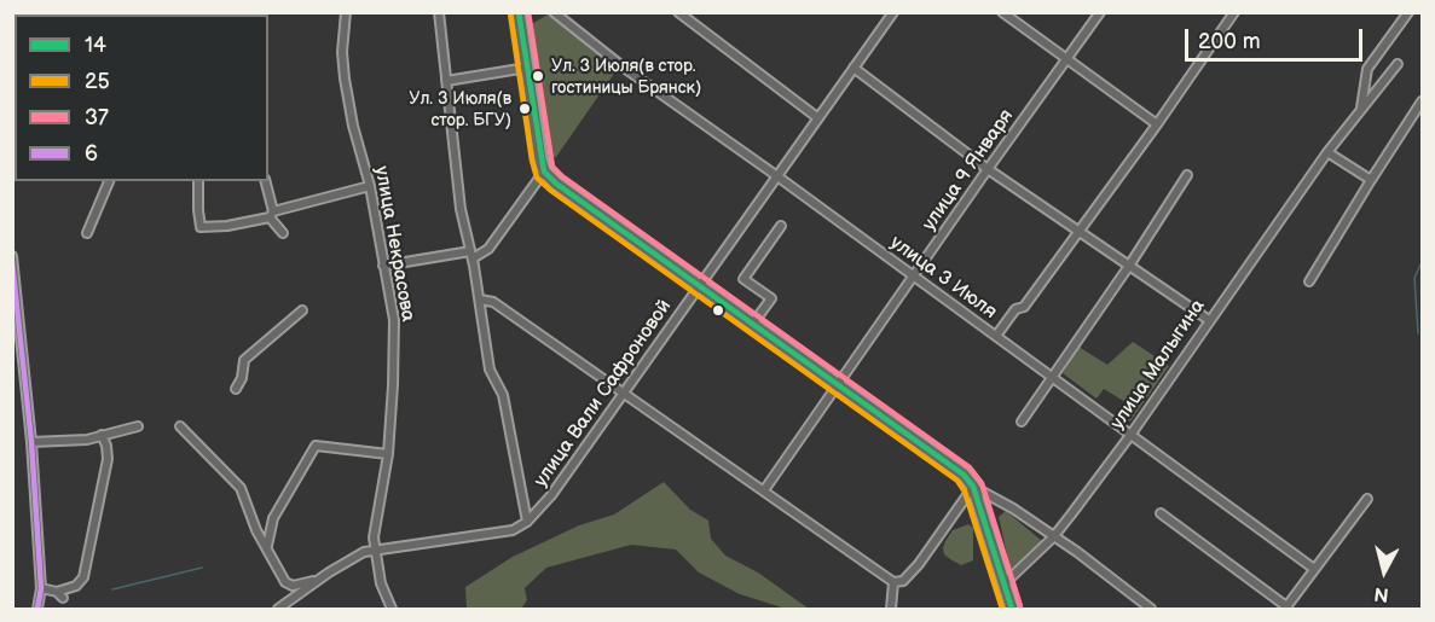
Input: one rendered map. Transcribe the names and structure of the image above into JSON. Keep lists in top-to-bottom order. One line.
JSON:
{"streets":{"street":["улица 9 Января","улица Некрасова","улица 3 Июля","улица Малыгина","улица Вали Сафроновой"]},"crossings":[["улица 9 Января","улица 3 Июля"],["улица Некрасова","улица Вали Сафроновой"],["улица 3 Июля","улица Малыгина"],["улица 3 Июля","улица Вали Сафроновой"]],"places":["Ул. 3 Июля(в стор. гостиницы Брянск)","Ул. 3 Июля(в стор. БГУ)"],"lines":["transit line 14","transit line 37","transit line 25","transit line 6"],"legend":["14","25","37","6"],"scale_bar":"200 m","north":"bottom"}
